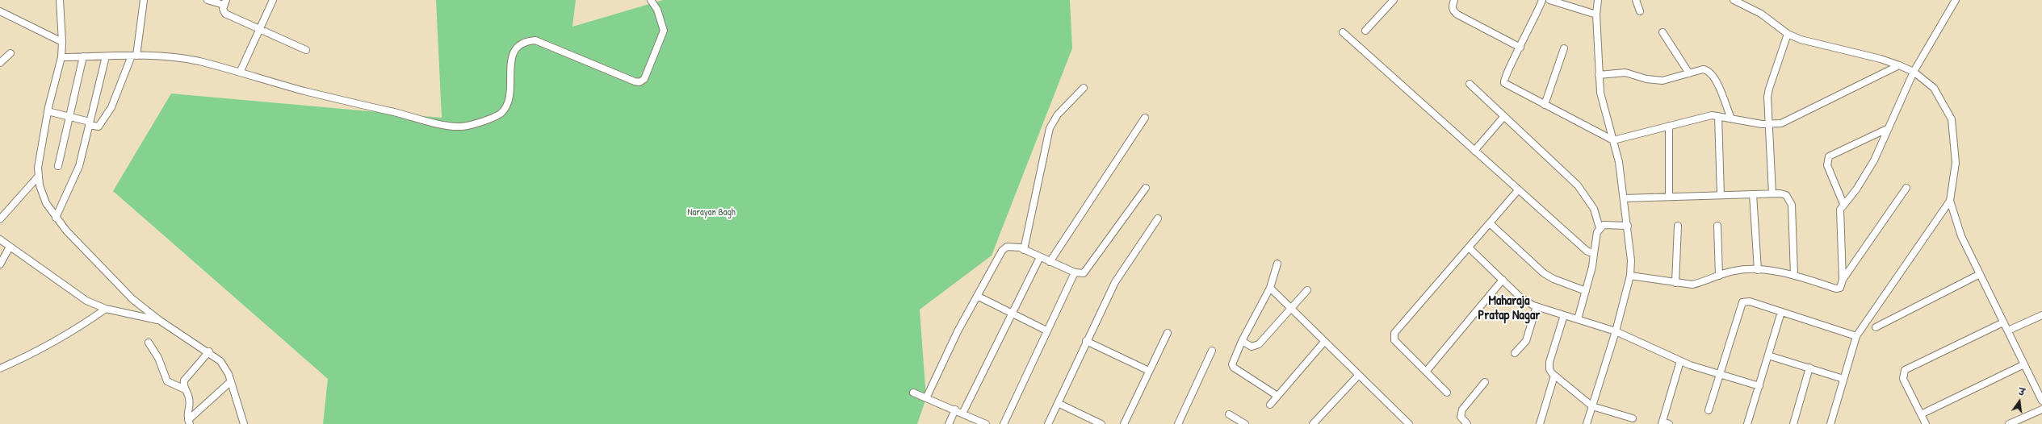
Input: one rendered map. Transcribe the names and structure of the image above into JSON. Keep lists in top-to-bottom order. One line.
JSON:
{"districts":["Maharaja Pratap Nagar"],"parks":["Narayan Bagh"],"north":"top"}
